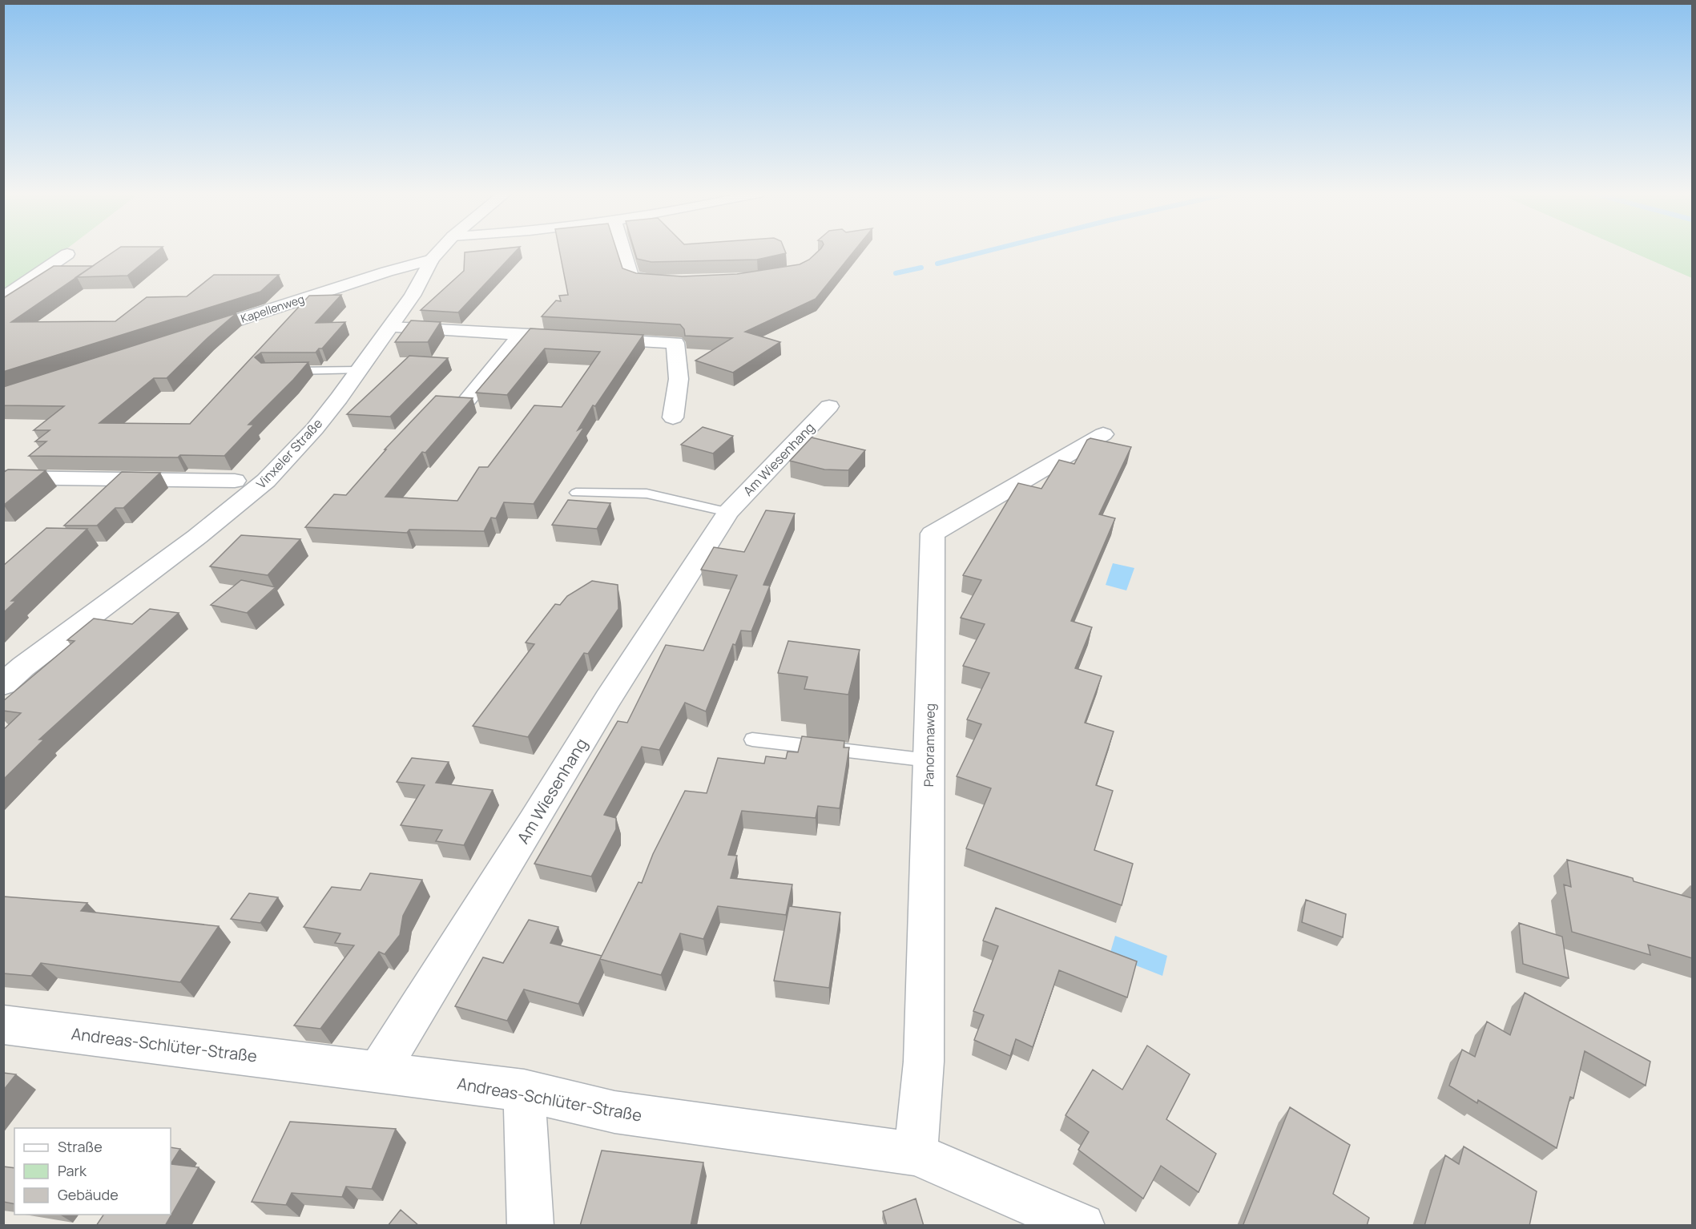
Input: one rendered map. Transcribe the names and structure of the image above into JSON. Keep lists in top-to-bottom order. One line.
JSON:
{"streets":{"street":["Kapellenweg","Vinxeler Straße","Am Wiesenhang","Panoramaweg","Andreas-Schlüter-Straße"]},"crossings":[["Kapellenweg","Vinxeler Straße"],["Am Wiesenhang","Andreas-Schlüter-Straße"],["Panoramaweg","Andreas-Schlüter-Straße"]],"legend":["Straße","Park","Gebäude"]}
